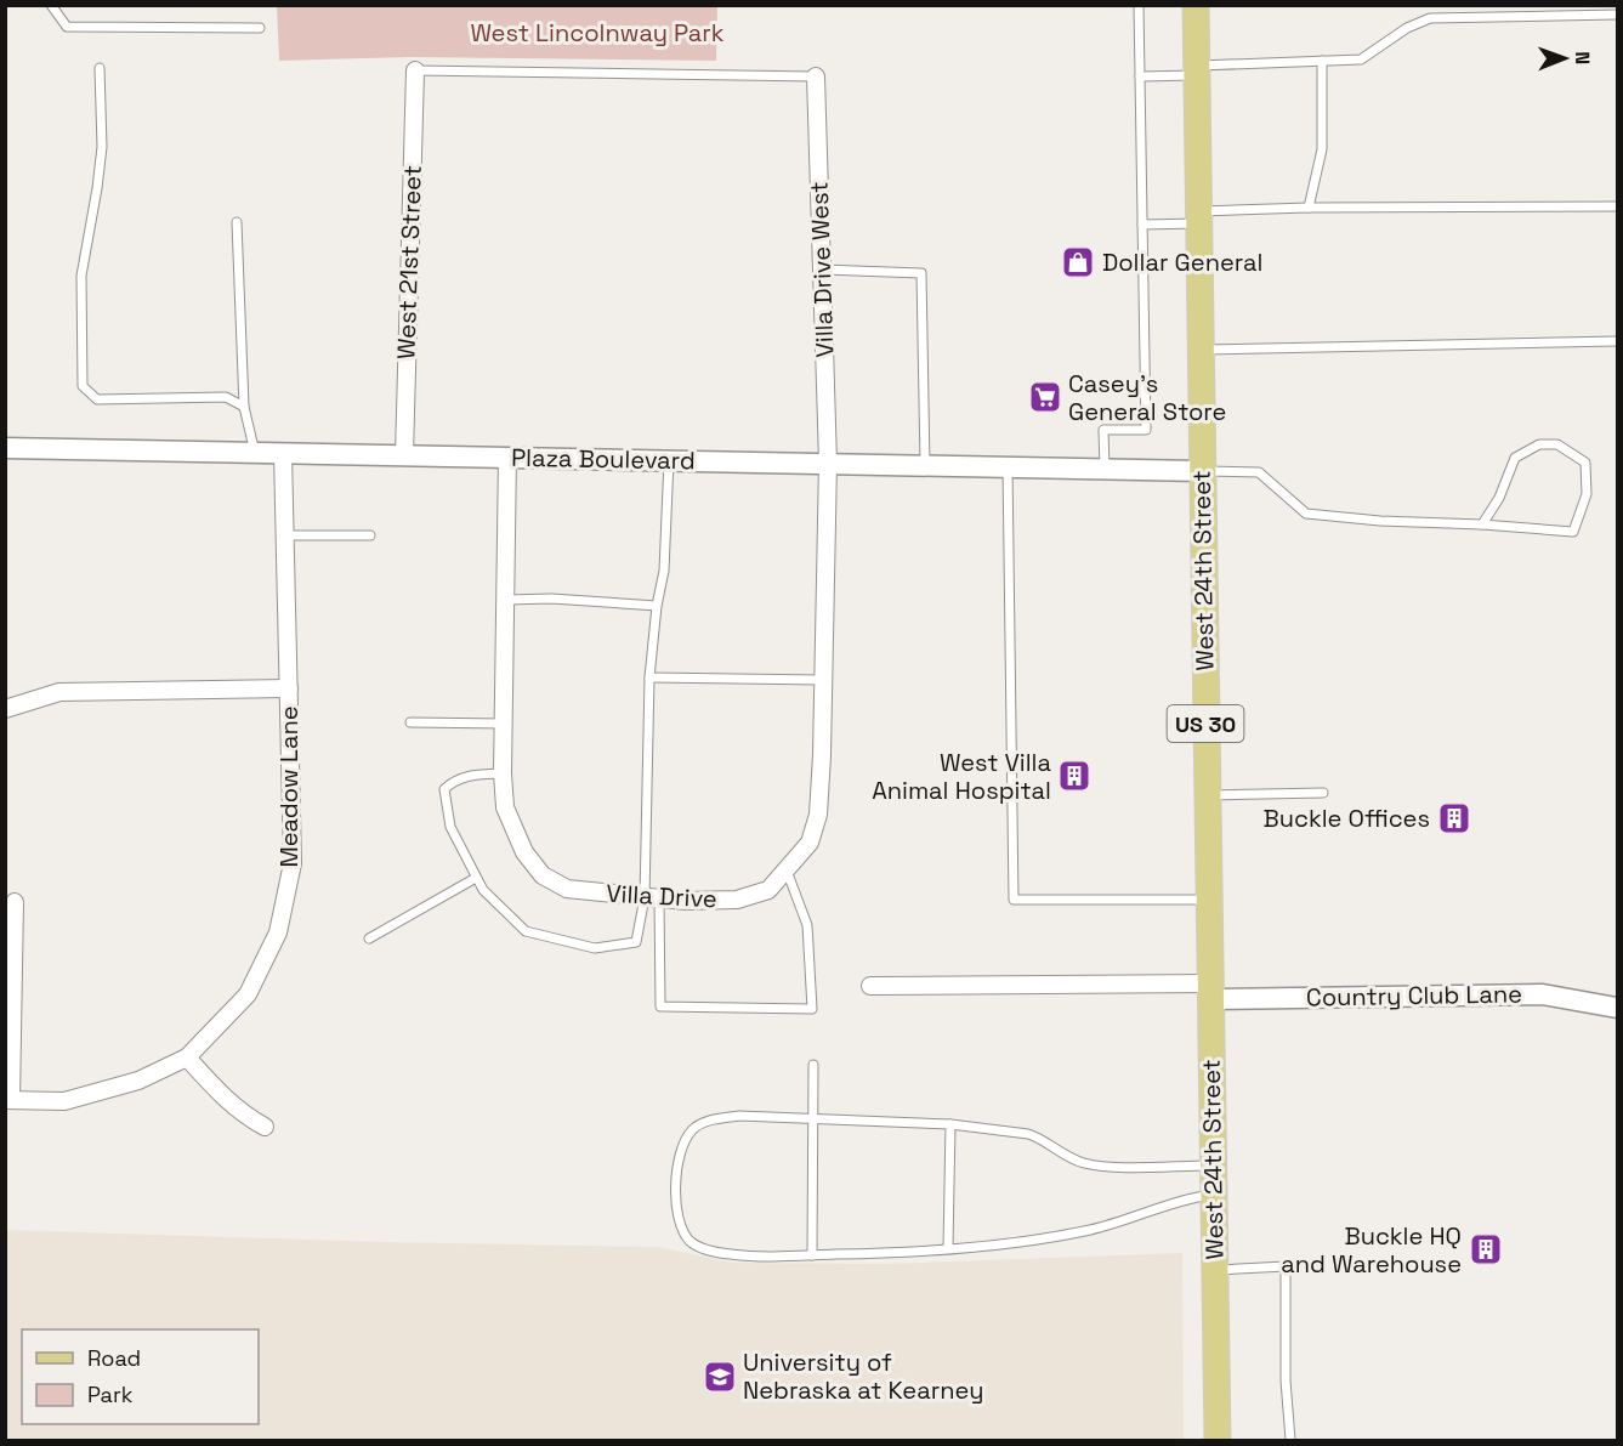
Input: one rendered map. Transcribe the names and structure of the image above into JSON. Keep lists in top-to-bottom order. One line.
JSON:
{"streets":{"main road":["West 24th Street","US 30"],"street":["West 21st Street","Villa Drive West","Plaza Boulevard","Meadow Lane","Villa Drive","Country Club Lane"]},"crossings":[["West 21st Street","Plaza Boulevard"],["Villa Drive West","Plaza Boulevard"],["Villa Drive West","Villa Drive"],["Plaza Boulevard","West 24th Street"],["Plaza Boulevard","Meadow Lane"],["Plaza Boulevard","Villa Drive"],["West 24th Street","Country Club Lane"]],"parks":["West Lincolnway Park"],"places":{"shop":["Dollar General"],"supermarket":["Casey's General Store"],"building":["West Villa Animal Hospital","Buckle Offices","Buckle HQ and Warehouse"],"school or university":["University of Nebraska at Kearney"]},"legend":["Road","Park"],"north":"right"}
